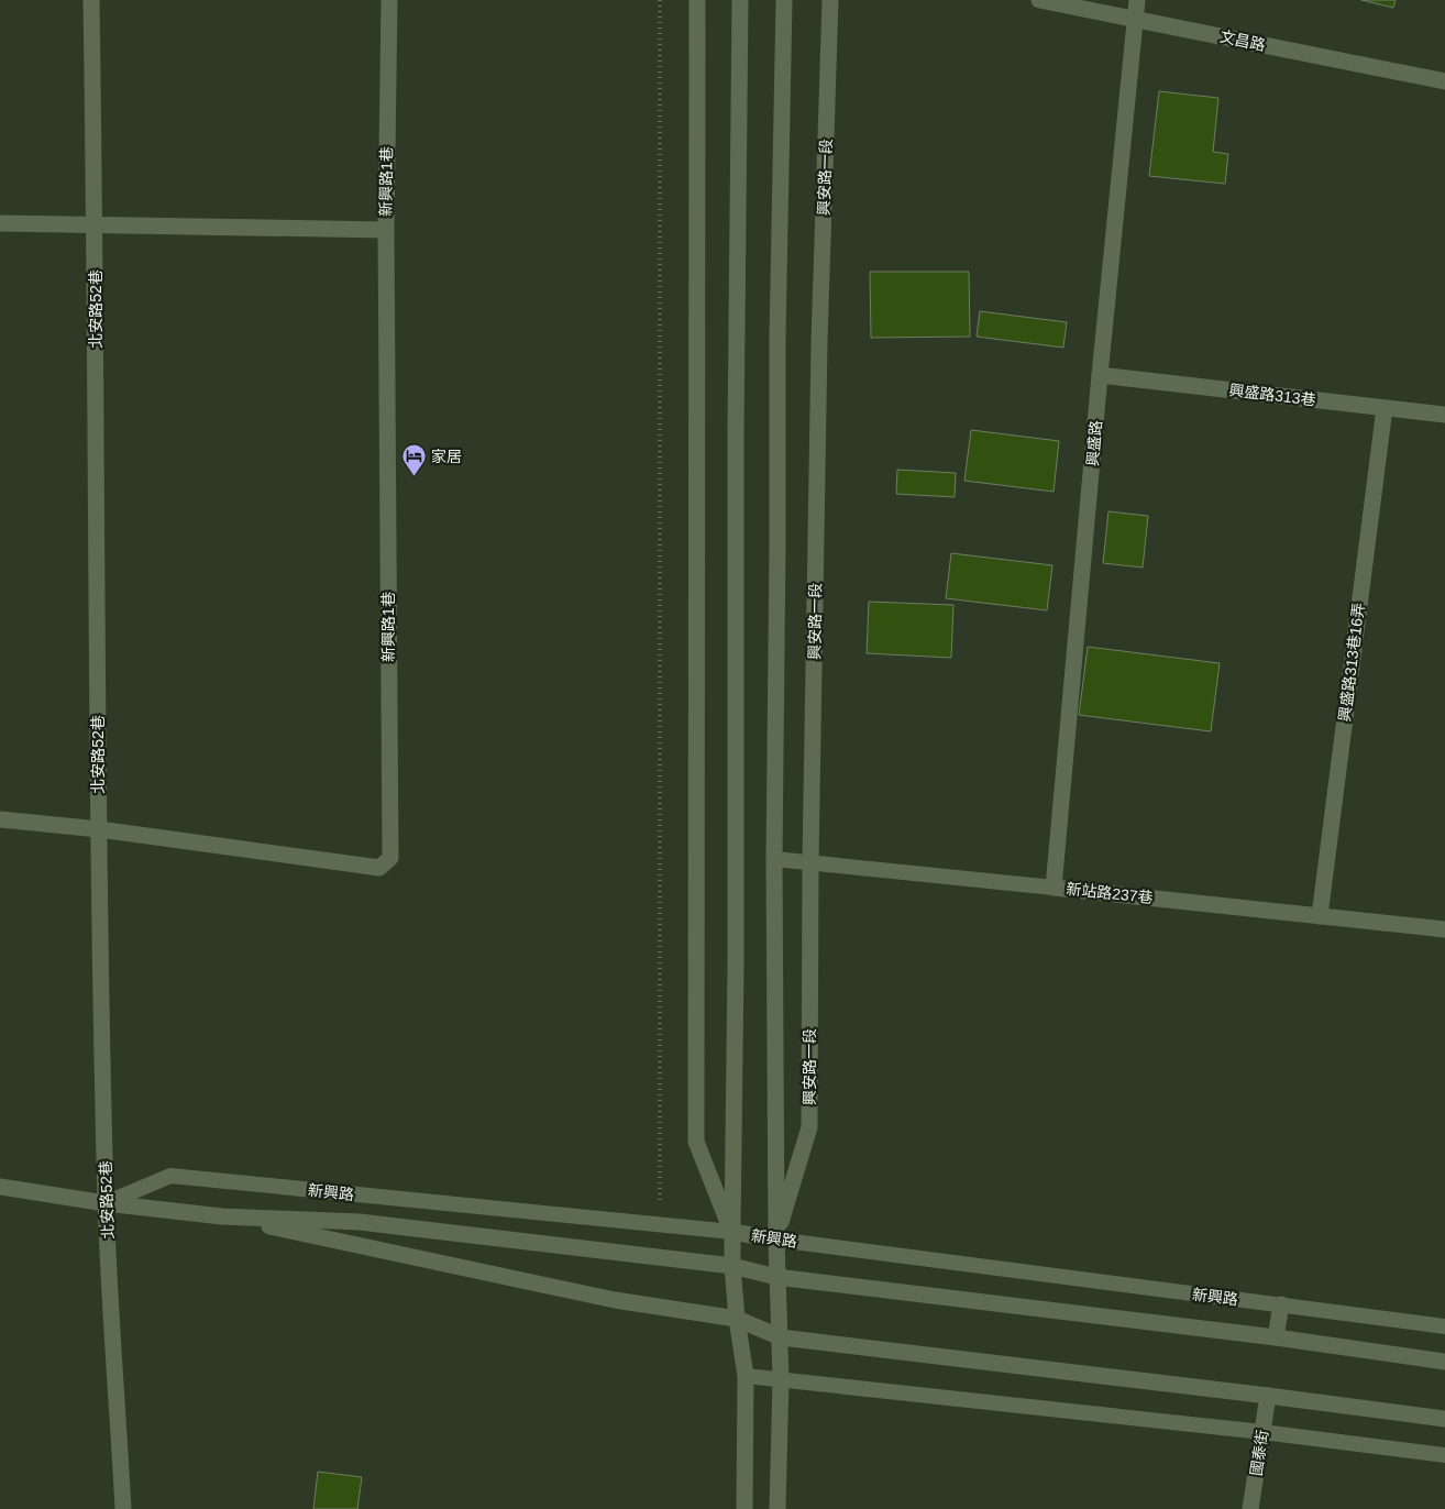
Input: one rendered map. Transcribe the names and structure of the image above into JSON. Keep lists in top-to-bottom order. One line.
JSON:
{"streets":{"street":["文昌路","興安路一段","新興路1巷","北安路52巷","興盛路313巷","興盛路","興盛路313巷16弄","新站路237巷","新興路","國泰街"]},"crossings":[["文昌路","興盛路"],["興安路一段","新站路237巷"],["興安路一段","新興路"],["新興路1巷","北安路52巷"],["北安路52巷","新興路"],["興盛路313巷","興盛路"],["興盛路313巷","興盛路313巷16弄"],["興盛路","新站路237巷"],["興盛路313巷16弄","新站路237巷"],["新興路","國泰街"]],"places":{"hotel":["家居"]}}
